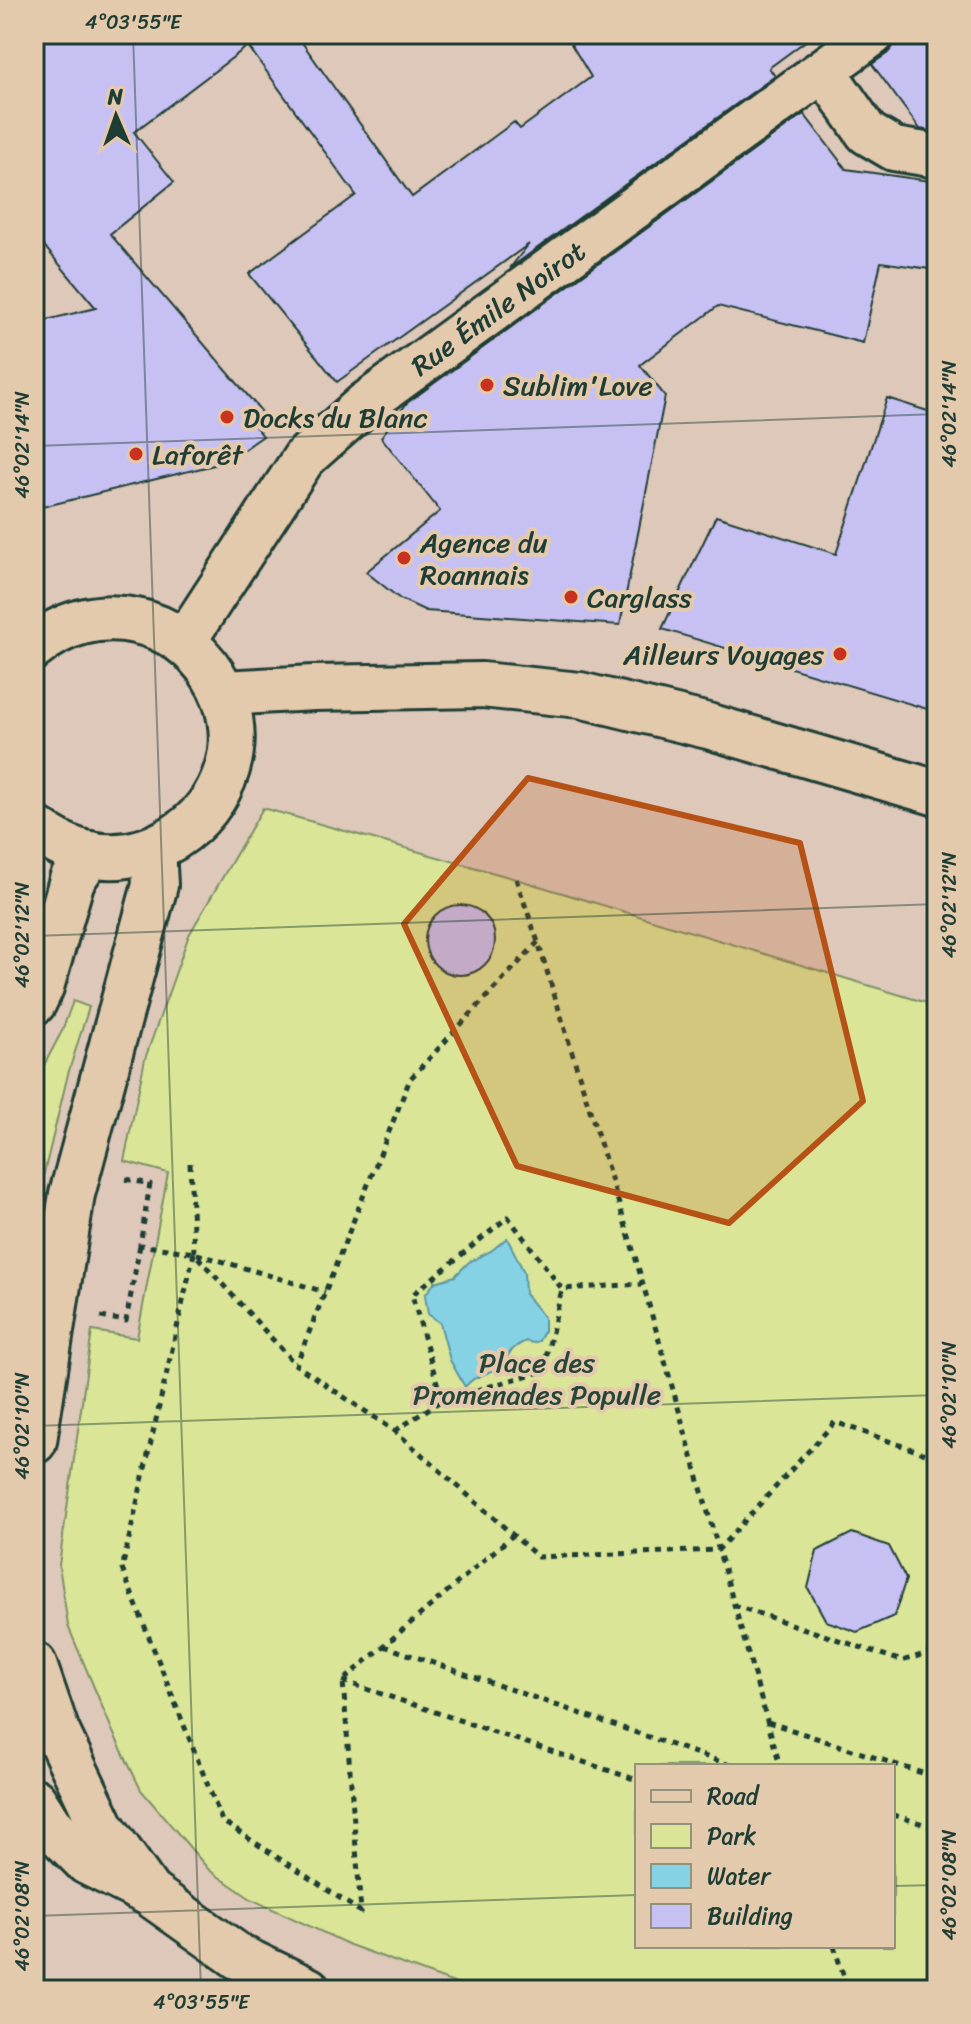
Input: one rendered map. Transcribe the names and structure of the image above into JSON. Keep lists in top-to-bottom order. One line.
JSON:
{"streets":{"street":["Rue Émile Noirot"]},"parks":["Place des Promenades Populle"],"places":["Sublim'Love","Docks du Blanc","Laforêt","Agence du Roannais","Carglass","Ailleurs Voyages"],"legend":["Road","Park","Water","Building"],"north":"top","coordinates":["4°03'55\"E","46°02'14\"N","46°02'12\"N","46°02'10\"N","46°02'08\"N"]}
